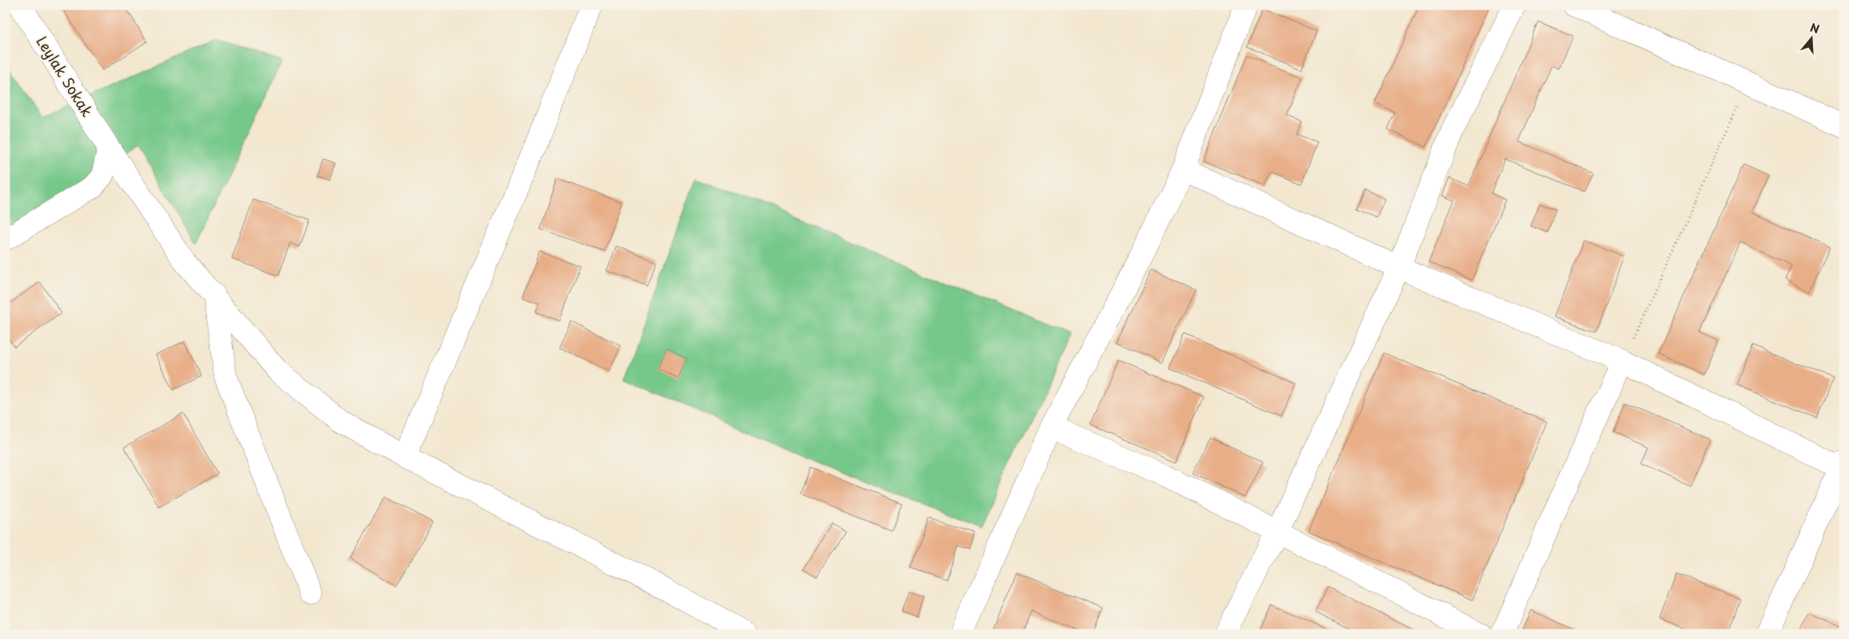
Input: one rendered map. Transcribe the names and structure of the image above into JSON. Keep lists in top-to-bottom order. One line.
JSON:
{"streets":{"street":["Leylak Sokak"]},"north":"top"}
